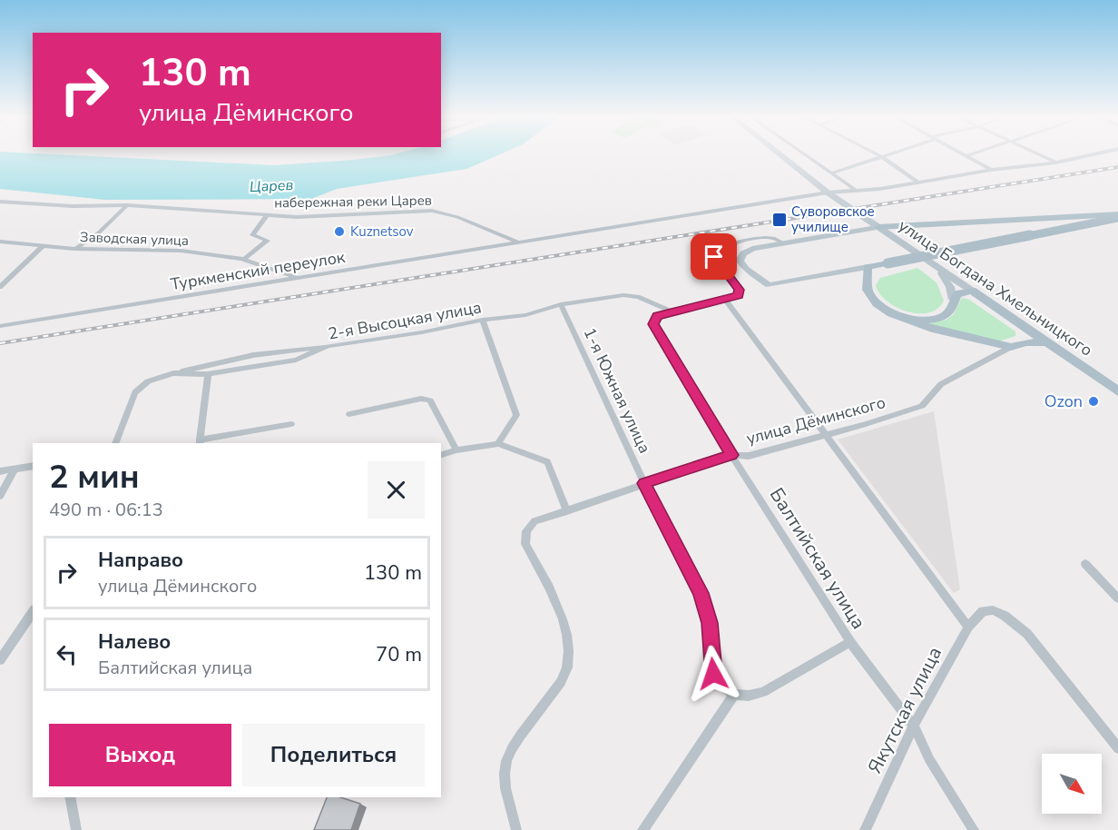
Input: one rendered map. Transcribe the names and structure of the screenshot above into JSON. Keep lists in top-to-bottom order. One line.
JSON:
{"streets":{"main road":["улица Богдана Хмельницкого"],"street":["набережная реки Царев","Заводская улица","Туркменский переулок","2-я Высоцкая улица","1-я Южная улица","улица Дёминского","Балтийская улица","Якутская улица"]},"crossings":[["набережная реки Царев","Туркменский переулок"],["набережная реки Царев","улица Богдана Хмельницкого"],["Заводская улица","Туркменский переулок"],["2-я Высоцкая улица","1-я Южная улица"],["2-я Высоцкая улица","Балтийская улица"],["1-я Южная улица","улица Дёминского"],["улица Дёминского","Балтийская улица"],["Балтийская улица","Якутская улица"]],"water":["Царев"],"places":{"transit":["Суворовское училище"],"other":["Kuznetsov","Ozon"]},"north":"bottom right","page":{"turn":["130 m","улица Дёминского"],"heading":["2 мин","490 m · 06:13"],"list":[{"name":"Направо","note":"улица Дёминского","value":"130 m"},{"name":"Налево","note":"Балтийская улица","value":"70 m"}],"buttons":["Выход","Поделиться"]}}
